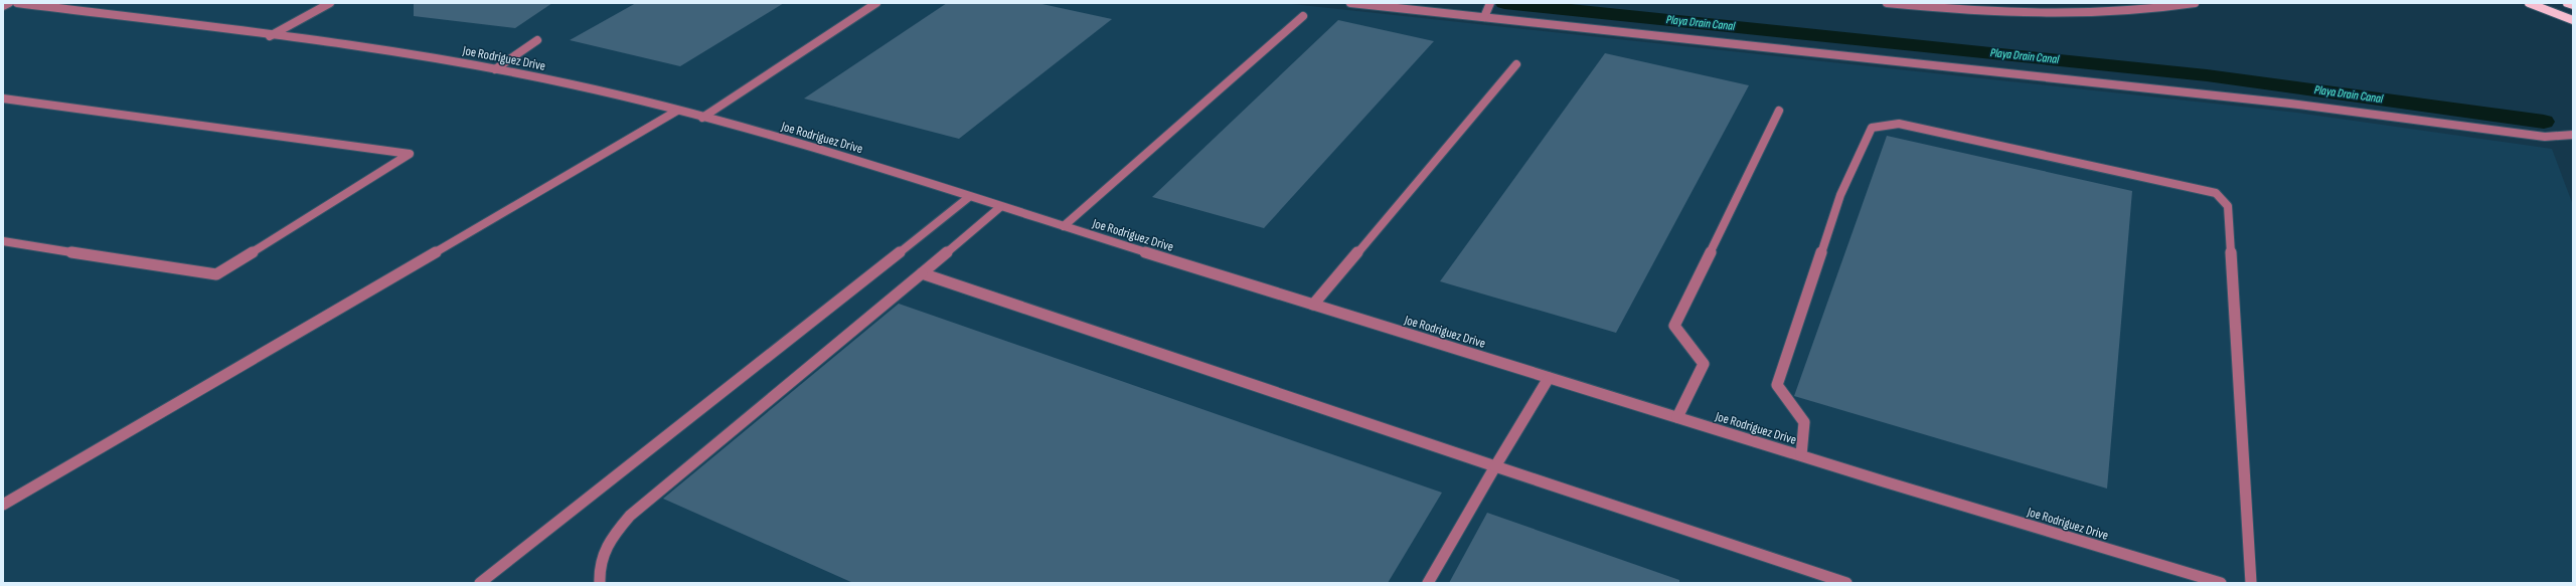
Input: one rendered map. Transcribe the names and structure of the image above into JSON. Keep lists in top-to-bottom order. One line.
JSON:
{"streets":{"street":["Joe Rodriguez Drive"]},"water":["Playa Drain Canal"]}
